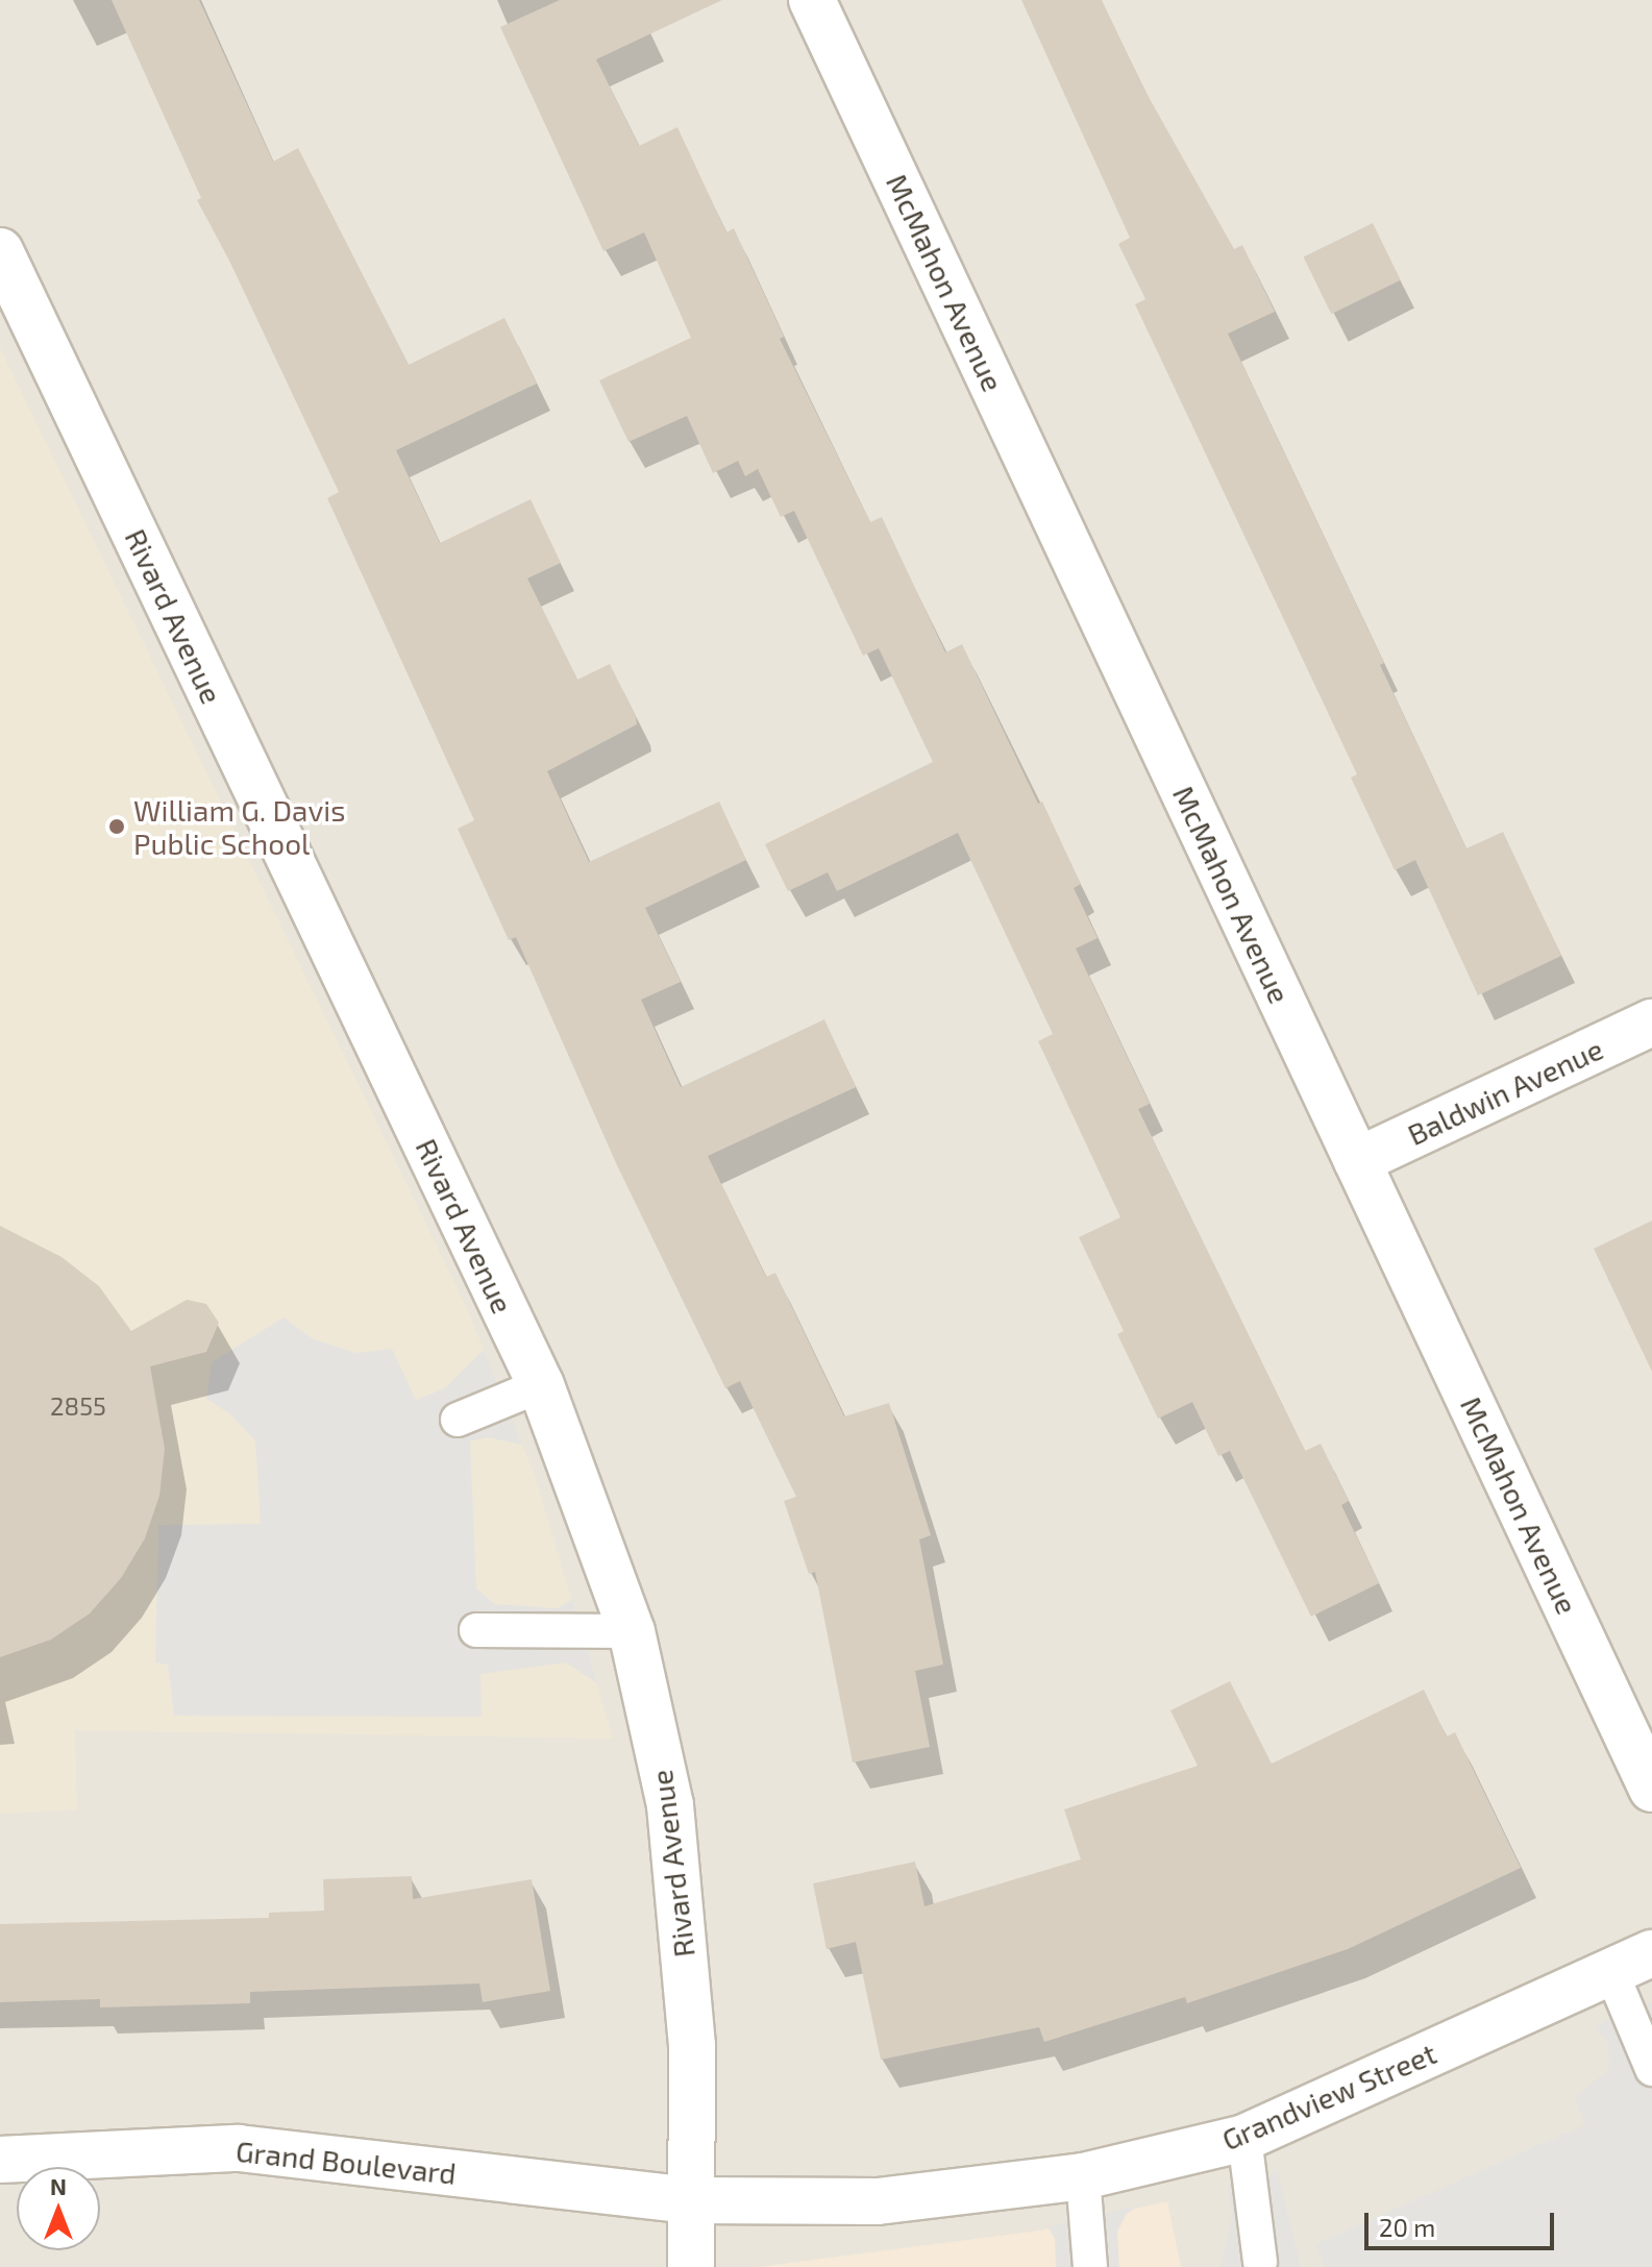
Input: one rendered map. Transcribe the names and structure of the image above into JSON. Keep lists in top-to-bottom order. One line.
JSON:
{"streets":{"street":["McMahon Avenue","Rivard Avenue","Baldwin Avenue","Grandview Street","Grand Boulevard"]},"crossings":[["McMahon Avenue","Baldwin Avenue"],["Rivard Avenue","Grandview Street"],["Rivard Avenue","Grand Boulevard"],["Grandview Street","Grand Boulevard"]],"places":["William G. Davis Public School"],"house_numbers":["2855"],"scale_bar":"20 m","north":"top"}
